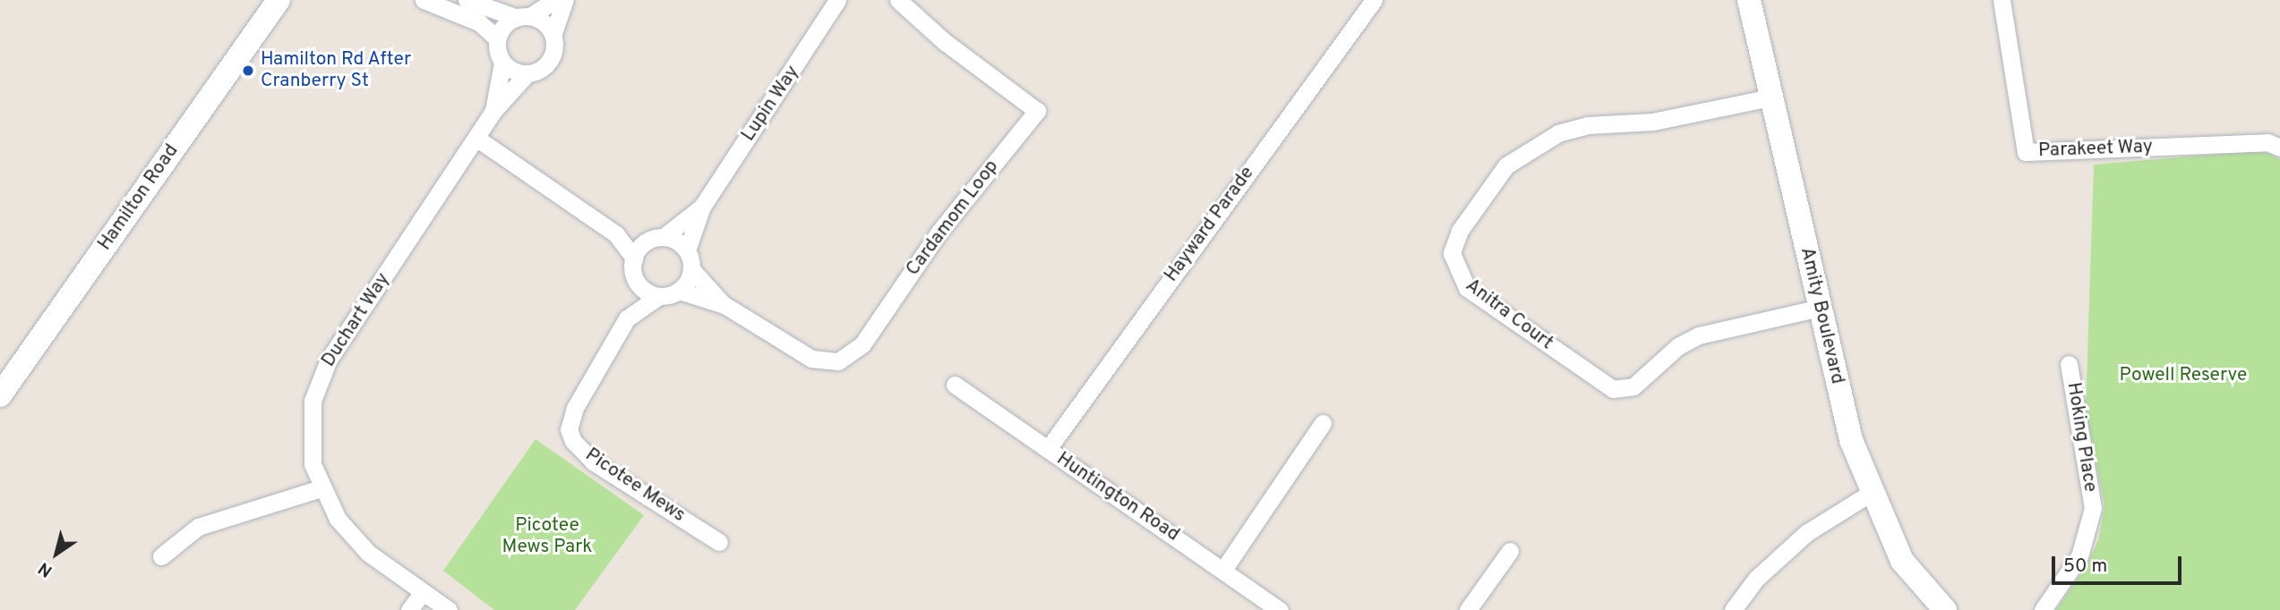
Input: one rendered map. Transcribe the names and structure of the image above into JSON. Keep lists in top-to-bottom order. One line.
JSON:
{"streets":{"street":["Lupin Way","Parakeet Way","Hamilton Road","Cardamom Loop","Hayward Parade","Anitra Court","Amity Boulevard","Duchart Way","Hoking Place","Picotee Mews","Huntington Road"]},"crossings":[["Lupin Way","Cardamom Loop"],["Lupin Way","Picotee Mews"],["Cardamom Loop","Picotee Mews"],["Hayward Parade","Huntington Road"],["Anitra Court","Amity Boulevard"]],"parks":["Powell Reserve","Picotee Mews Park"],"places":["Hamilton Rd After Cranberry St"],"scale_bar":"50 m","north":"bottom left"}
